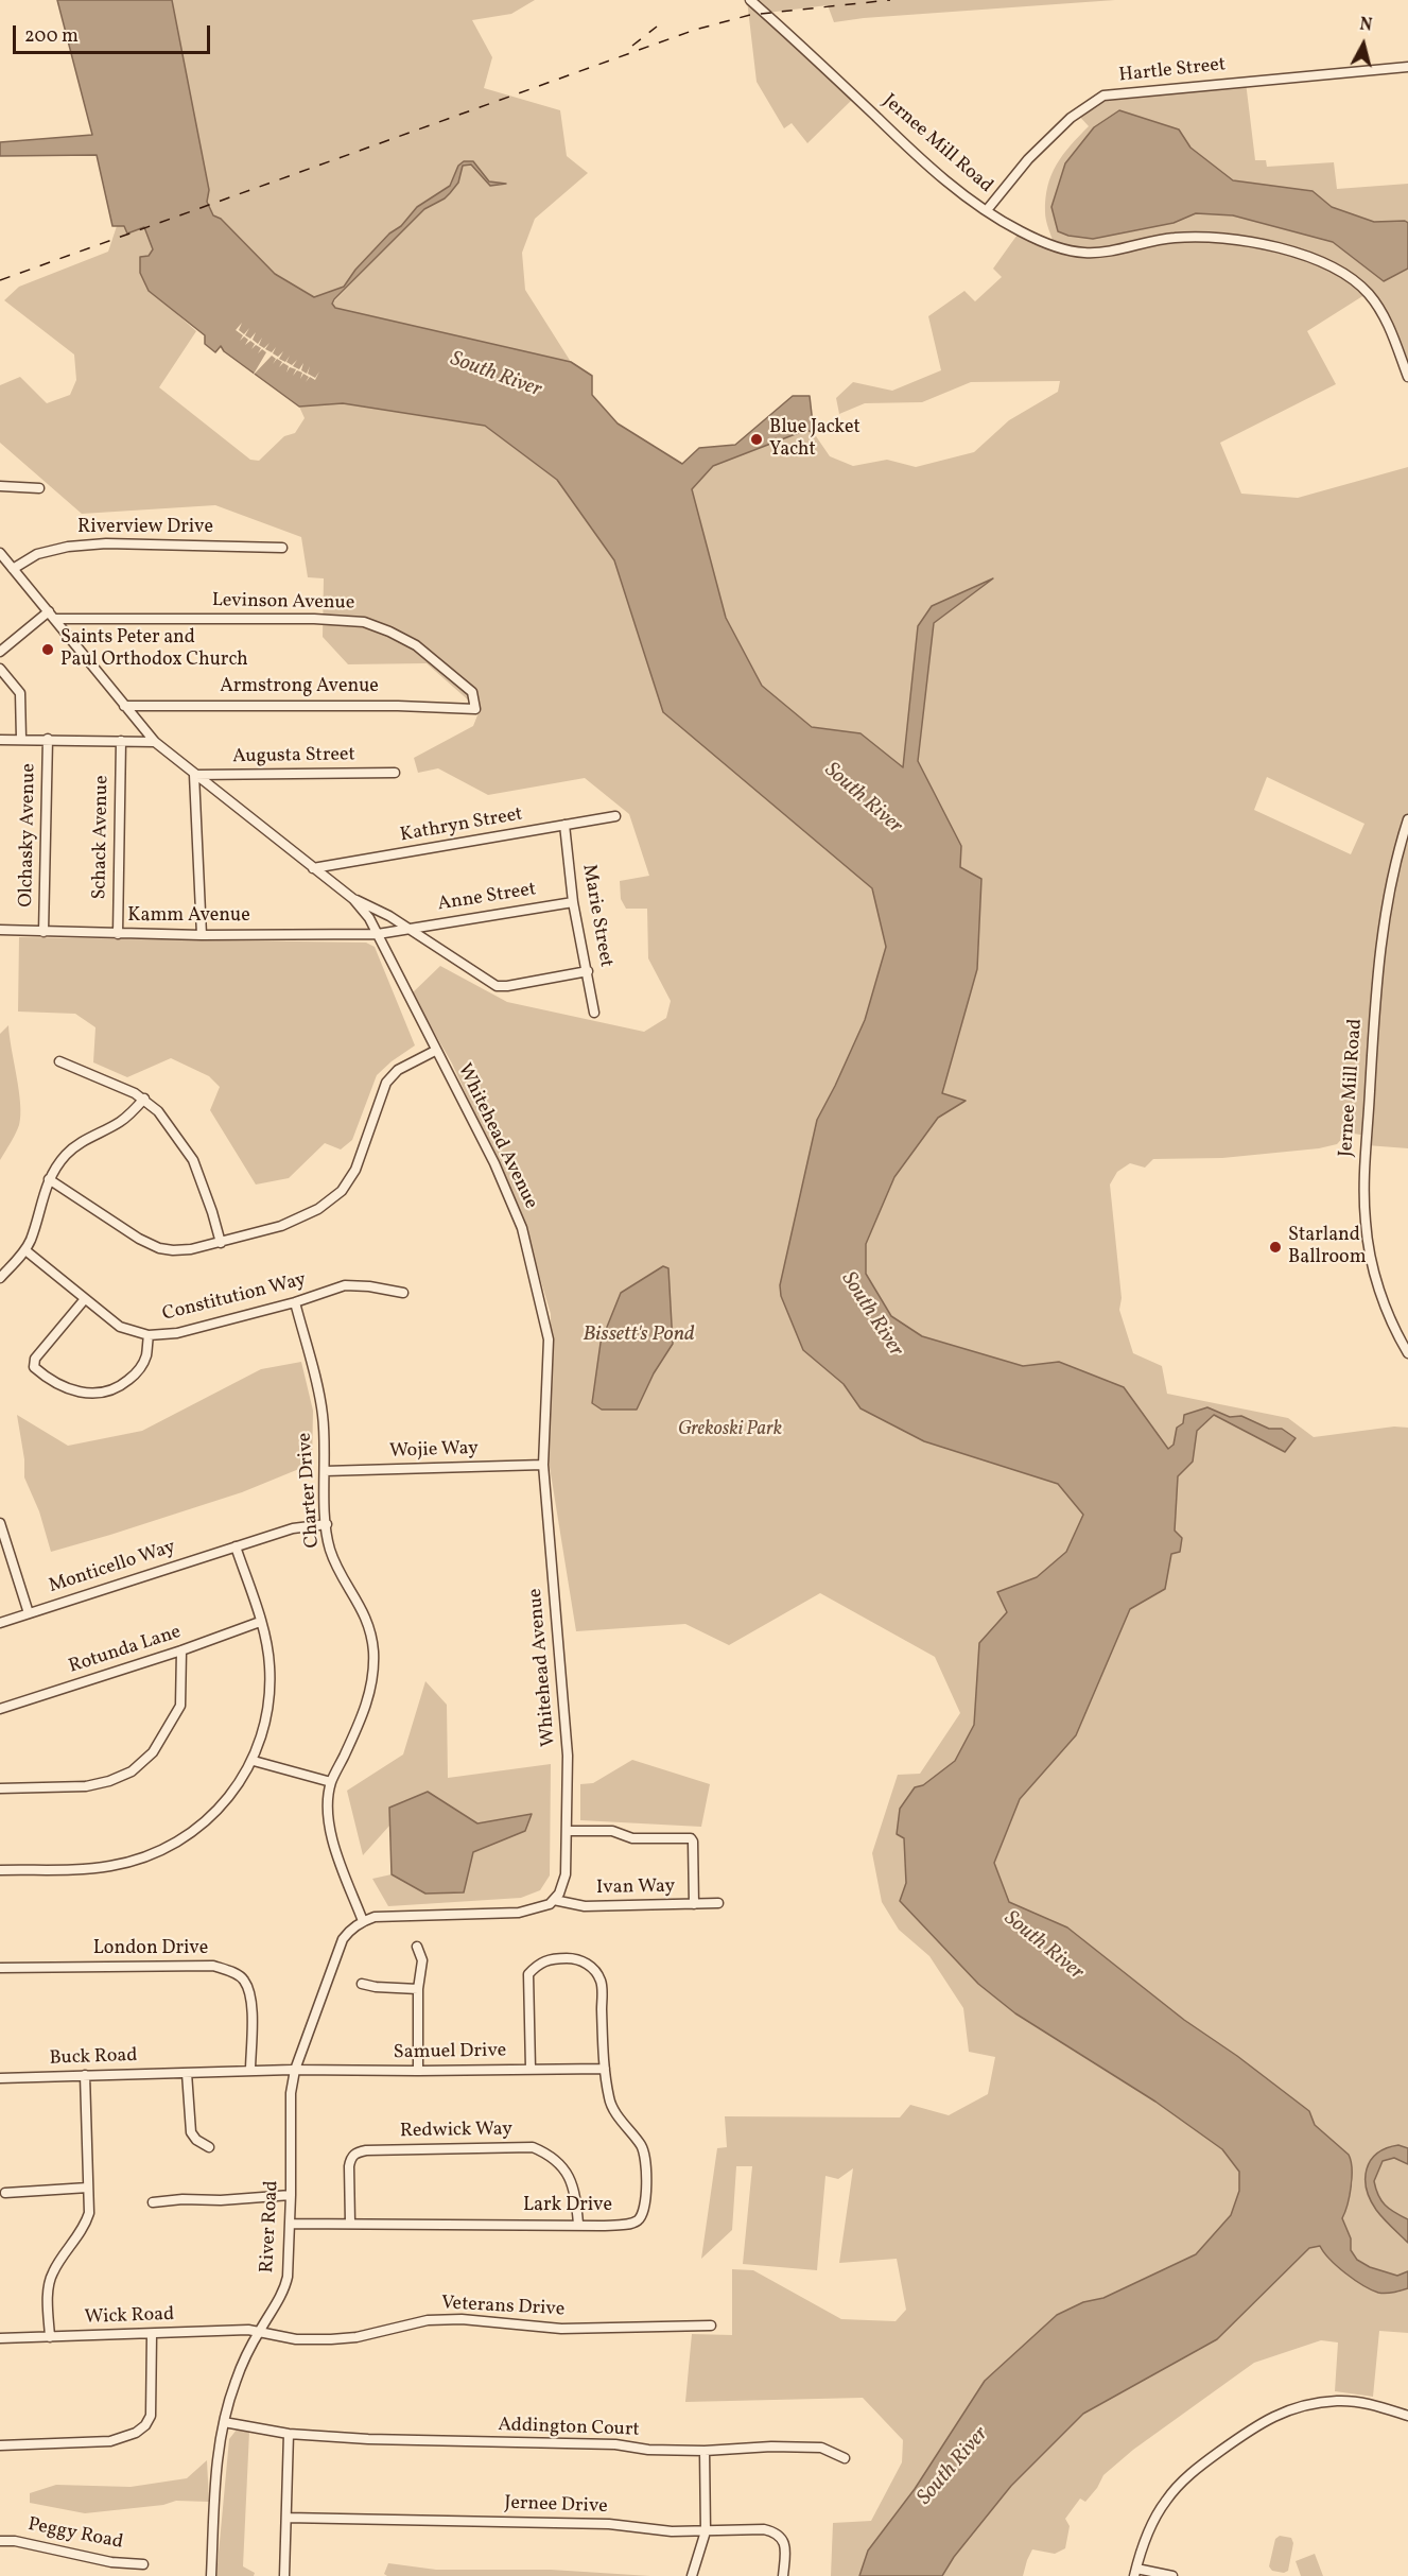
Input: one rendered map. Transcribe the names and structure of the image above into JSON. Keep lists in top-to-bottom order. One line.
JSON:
{"streets":{"street":["Hartle Street","Jernee Mill Road","Riverview Drive","Levinson Avenue","Armstrong Avenue","Augusta Street","Kathryn Street","Olchasky Avenue","Schack Avenue","Anne Street","Marie Street","Kamm Avenue","Whitehead Avenue","Constitution Way","Wojie Way","Charter Drive","Monticello Way","Rotunda Lane","Ivan Way","London Drive","Samuel Drive","Buck Road","Redwick Way","Lark Drive","River Road","Veterans Drive","Wick Road","Addington Court","Jernee Drive","Peggy Road"]},"crossings":[["Hartle Street","Jernee Mill Road"],["Riverview Drive","Whitehead Avenue"],["Levinson Avenue","Armstrong Avenue"],["Levinson Avenue","Whitehead Avenue"],["Armstrong Avenue","Whitehead Avenue"],["Augusta Street","Whitehead Avenue"],["Kathryn Street","Marie Street"],["Kathryn Street","Whitehead Avenue"],["Olchasky Avenue","Kamm Avenue"],["Schack Avenue","Kamm Avenue"],["Anne Street","Marie Street"],["Anne Street","Kamm Avenue"],["Anne Street","Whitehead Avenue"],["Kamm Avenue","Whitehead Avenue"],["Whitehead Avenue","Wojie Way"],["Whitehead Avenue","Ivan Way"],["Constitution Way","Charter Drive"],["Wojie Way","Charter Drive"],["Charter Drive","Monticello Way"],["Charter Drive","River Road"],["London Drive","Buck Road"],["Samuel Drive","Lark Drive"],["Samuel Drive","River Road"],["Redwick Way","Lark Drive"],["Lark Drive","River Road"],["River Road","Veterans Drive"],["River Road","Wick Road"],["River Road","Addington Court"],["Veterans Drive","Wick Road"]],"water":["South River","Bissett's Pond"],"parks":["Grekoski Park"],"places":["Blue Jacket Yacht","Saints Peter and Paul Orthodox Church","Starland Ballroom"],"scale_bar":"200 m","north":"top"}
